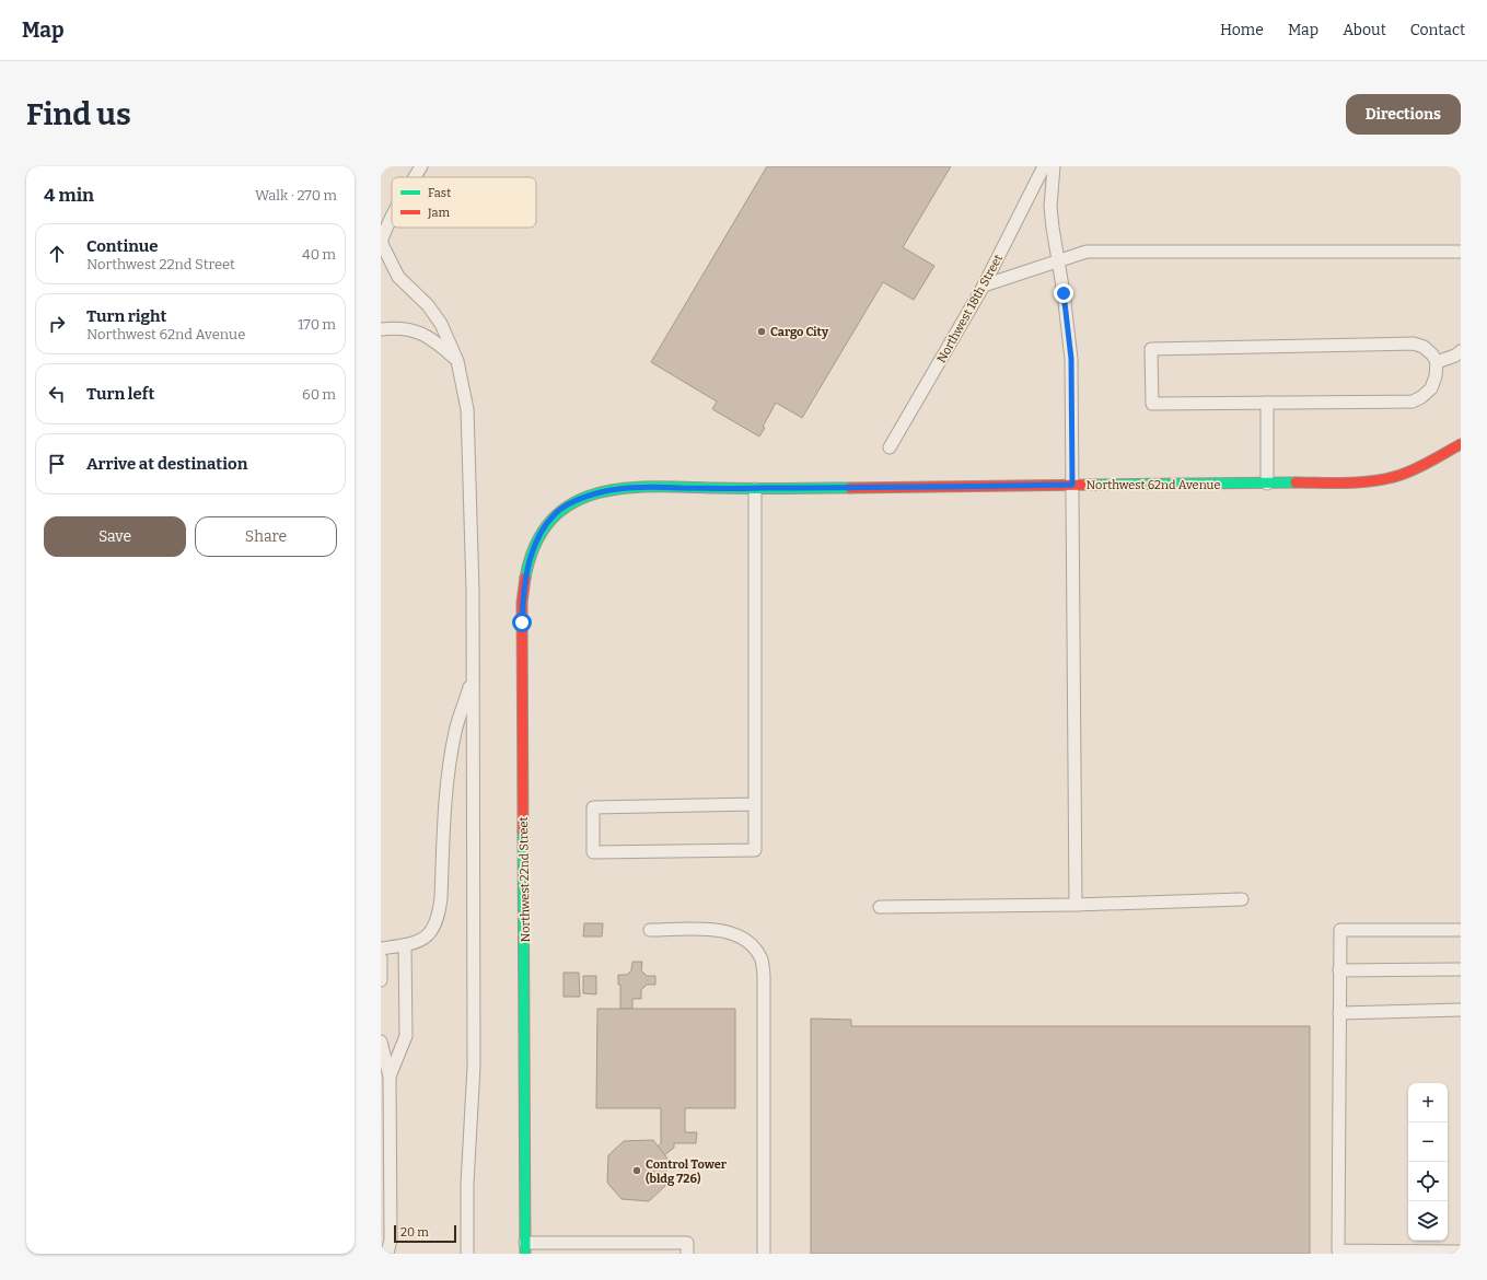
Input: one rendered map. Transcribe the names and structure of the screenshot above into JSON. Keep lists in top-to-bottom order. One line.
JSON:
{"streets":{"street":["Northwest 62nd Avenue","Northwest 22nd Street"],"lane":["Northwest 18th Street"]},"crossings":[["Northwest 62nd Avenue","Northwest 22nd Street"]],"places":["Cargo City","Control Tower (bldg 726)"],"legend":["Fast","Jam"],"scale_bar":"20 m","page":{"header":"Map","nav":["Home","Map","About","Contact"],"buttons":["Directions",["Save","Share"]],"title":"Find us","heading":["4 min","Walk · 270 m"],"list":[["Continue","Northwest 22nd Street","40 m"],["Turn right","Northwest 62nd Avenue","170 m"],["Turn left","60 m"],"Arrive at destination"],"map_buttons":["+","−"],"scale":"20 m"}}
